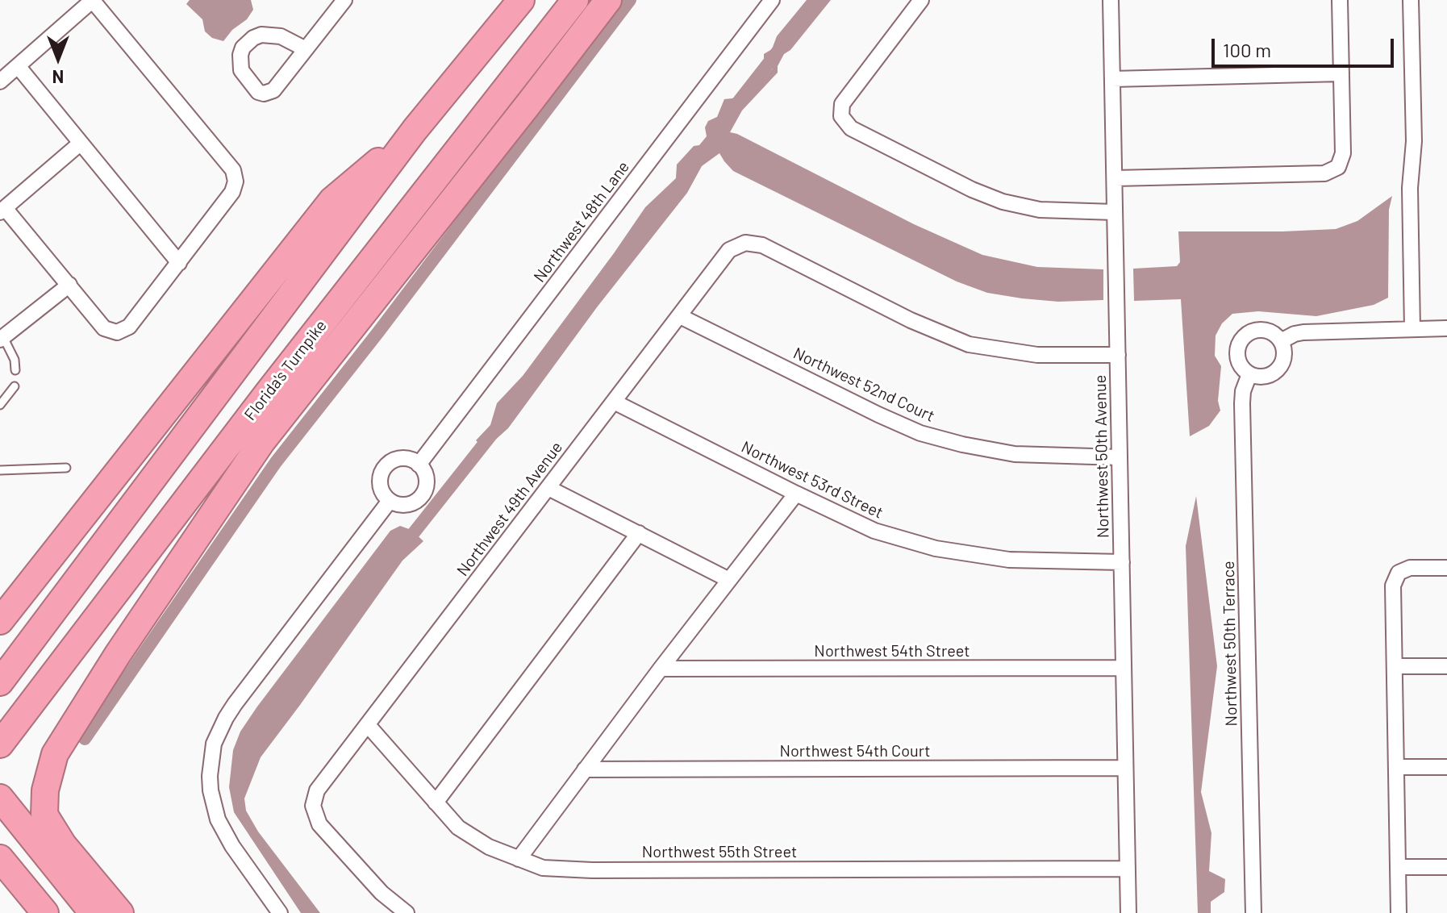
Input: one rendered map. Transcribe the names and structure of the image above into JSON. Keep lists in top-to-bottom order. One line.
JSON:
{"streets":{"highway":["Florida's Turnpike"],"street":["Northwest 48th Lane","Northwest 52nd Court","Northwest 50th Avenue","Northwest 53rd Street","Northwest 49th Avenue","Northwest 50th Terrace","Northwest 54th Street","Northwest 54th Court","Northwest 55th Street"]},"crossings":[["Northwest 52nd Court","Northwest 50th Avenue"],["Northwest 52nd Court","Northwest 49th Avenue"],["Northwest 50th Avenue","Northwest 53rd Street"],["Northwest 50th Avenue","Northwest 49th Avenue"],["Northwest 50th Avenue","Northwest 54th Street"],["Northwest 50th Avenue","Northwest 54th Court"],["Northwest 50th Avenue","Northwest 55th Street"],["Northwest 53rd Street","Northwest 49th Avenue"],["Northwest 49th Avenue","Northwest 55th Street"]],"scale_bar":"100 m","north":"bottom"}
